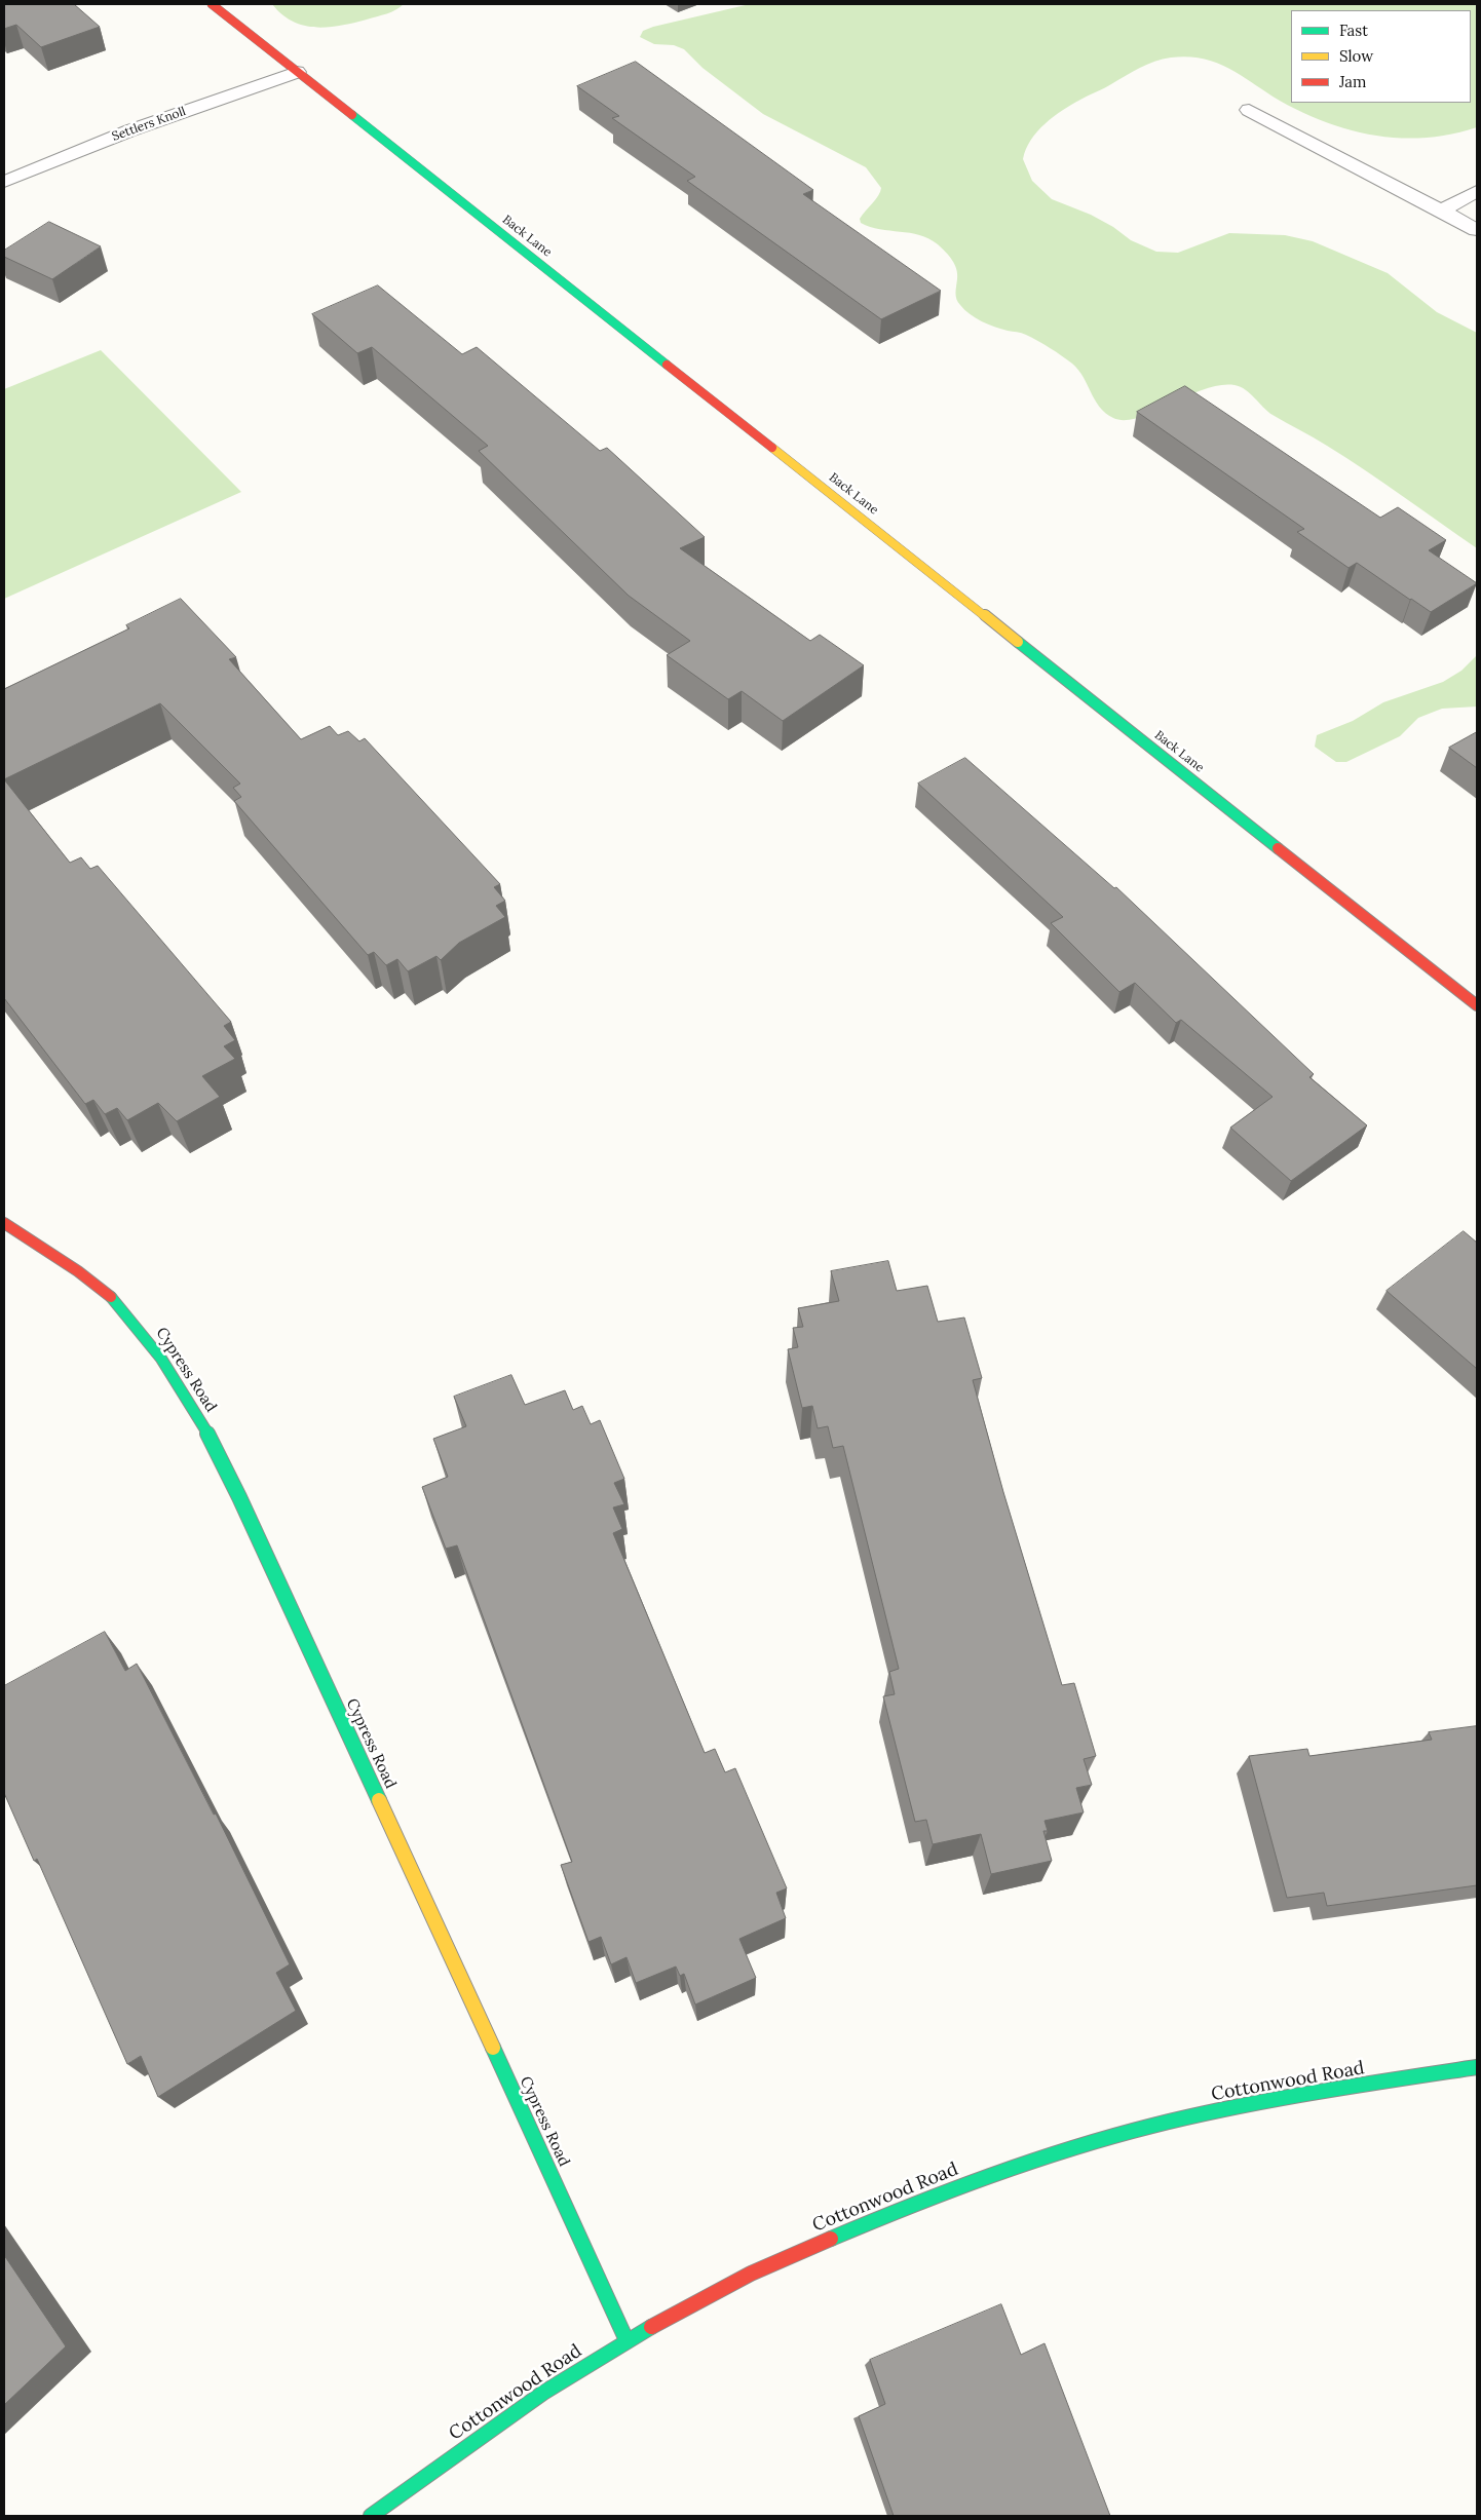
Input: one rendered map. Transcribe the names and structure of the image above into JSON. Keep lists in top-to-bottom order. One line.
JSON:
{"streets":{"street":["Settlers Knoll","Back Lane","Cypress Road","Cottonwood Road"]},"crossings":[["Settlers Knoll","Back Lane"],["Cypress Road","Cottonwood Road"]],"legend":["Fast","Slow","Jam"]}
